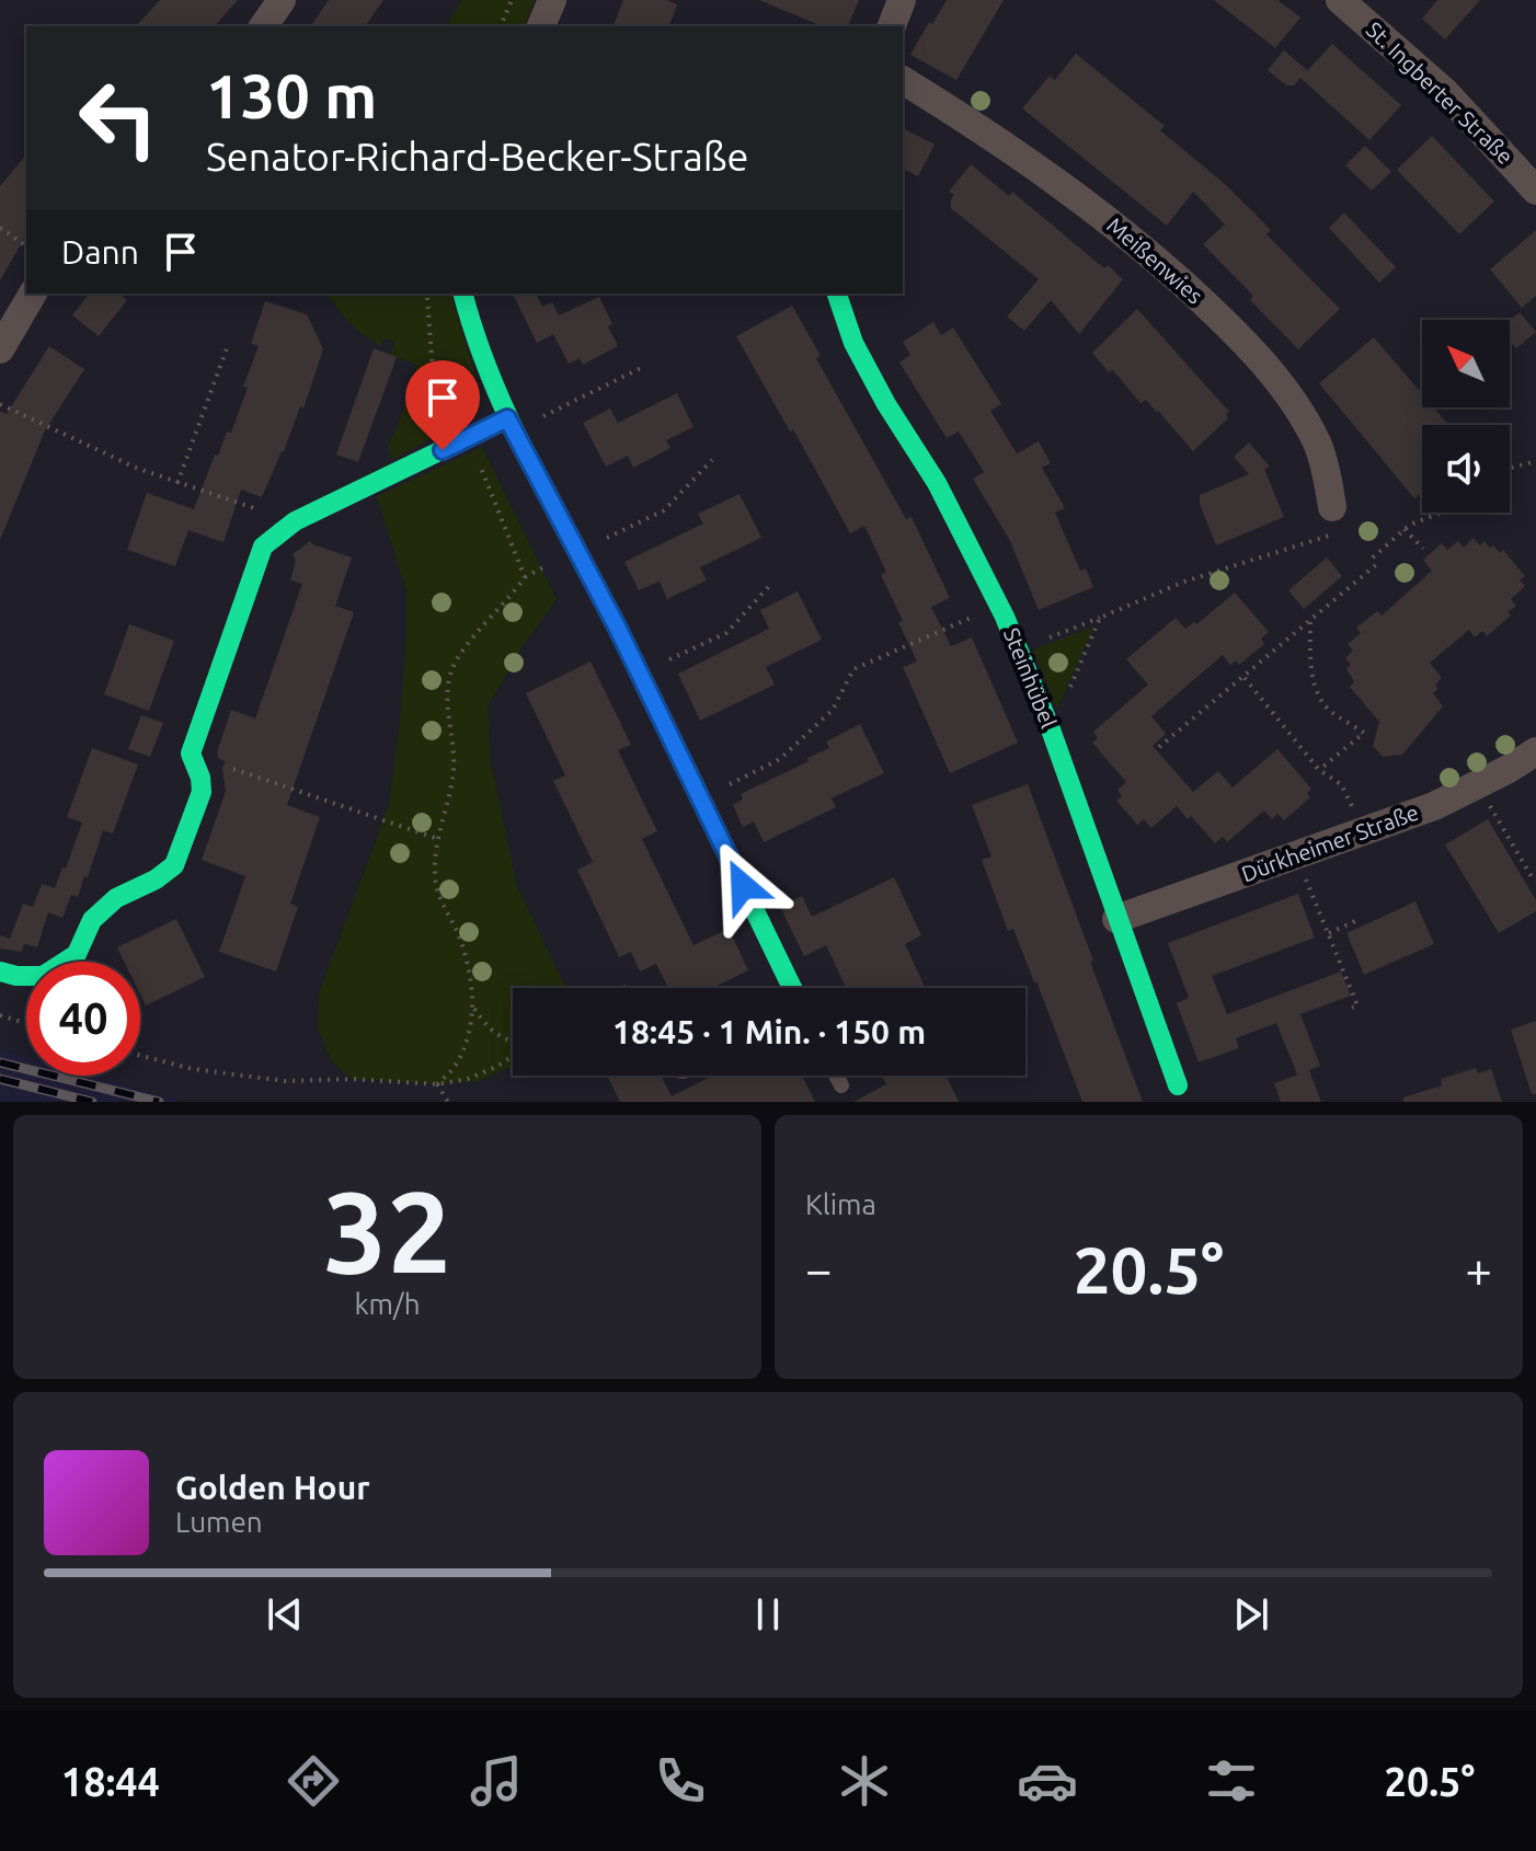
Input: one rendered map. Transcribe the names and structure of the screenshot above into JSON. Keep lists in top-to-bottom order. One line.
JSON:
{"streets":{"street":["St. Ingberter Straße","Meißenwies","Steinhübel","Dürkheimer Straße"]},"crossings":[["Steinhübel","Dürkheimer Straße"]],"north":"top left","page":{"turn":["130 m","Senator-Richard-Becker-Straße"],"then":"Dann","limit":"40","trip":"18:45 · 1 Min. · 150 m","tile":[["32","km/h"],"Klima"],"heat":["−","20.5°","+"],"song":["Golden Hour","Lumen"],"tabs":["18:44","20.5°"]}}
